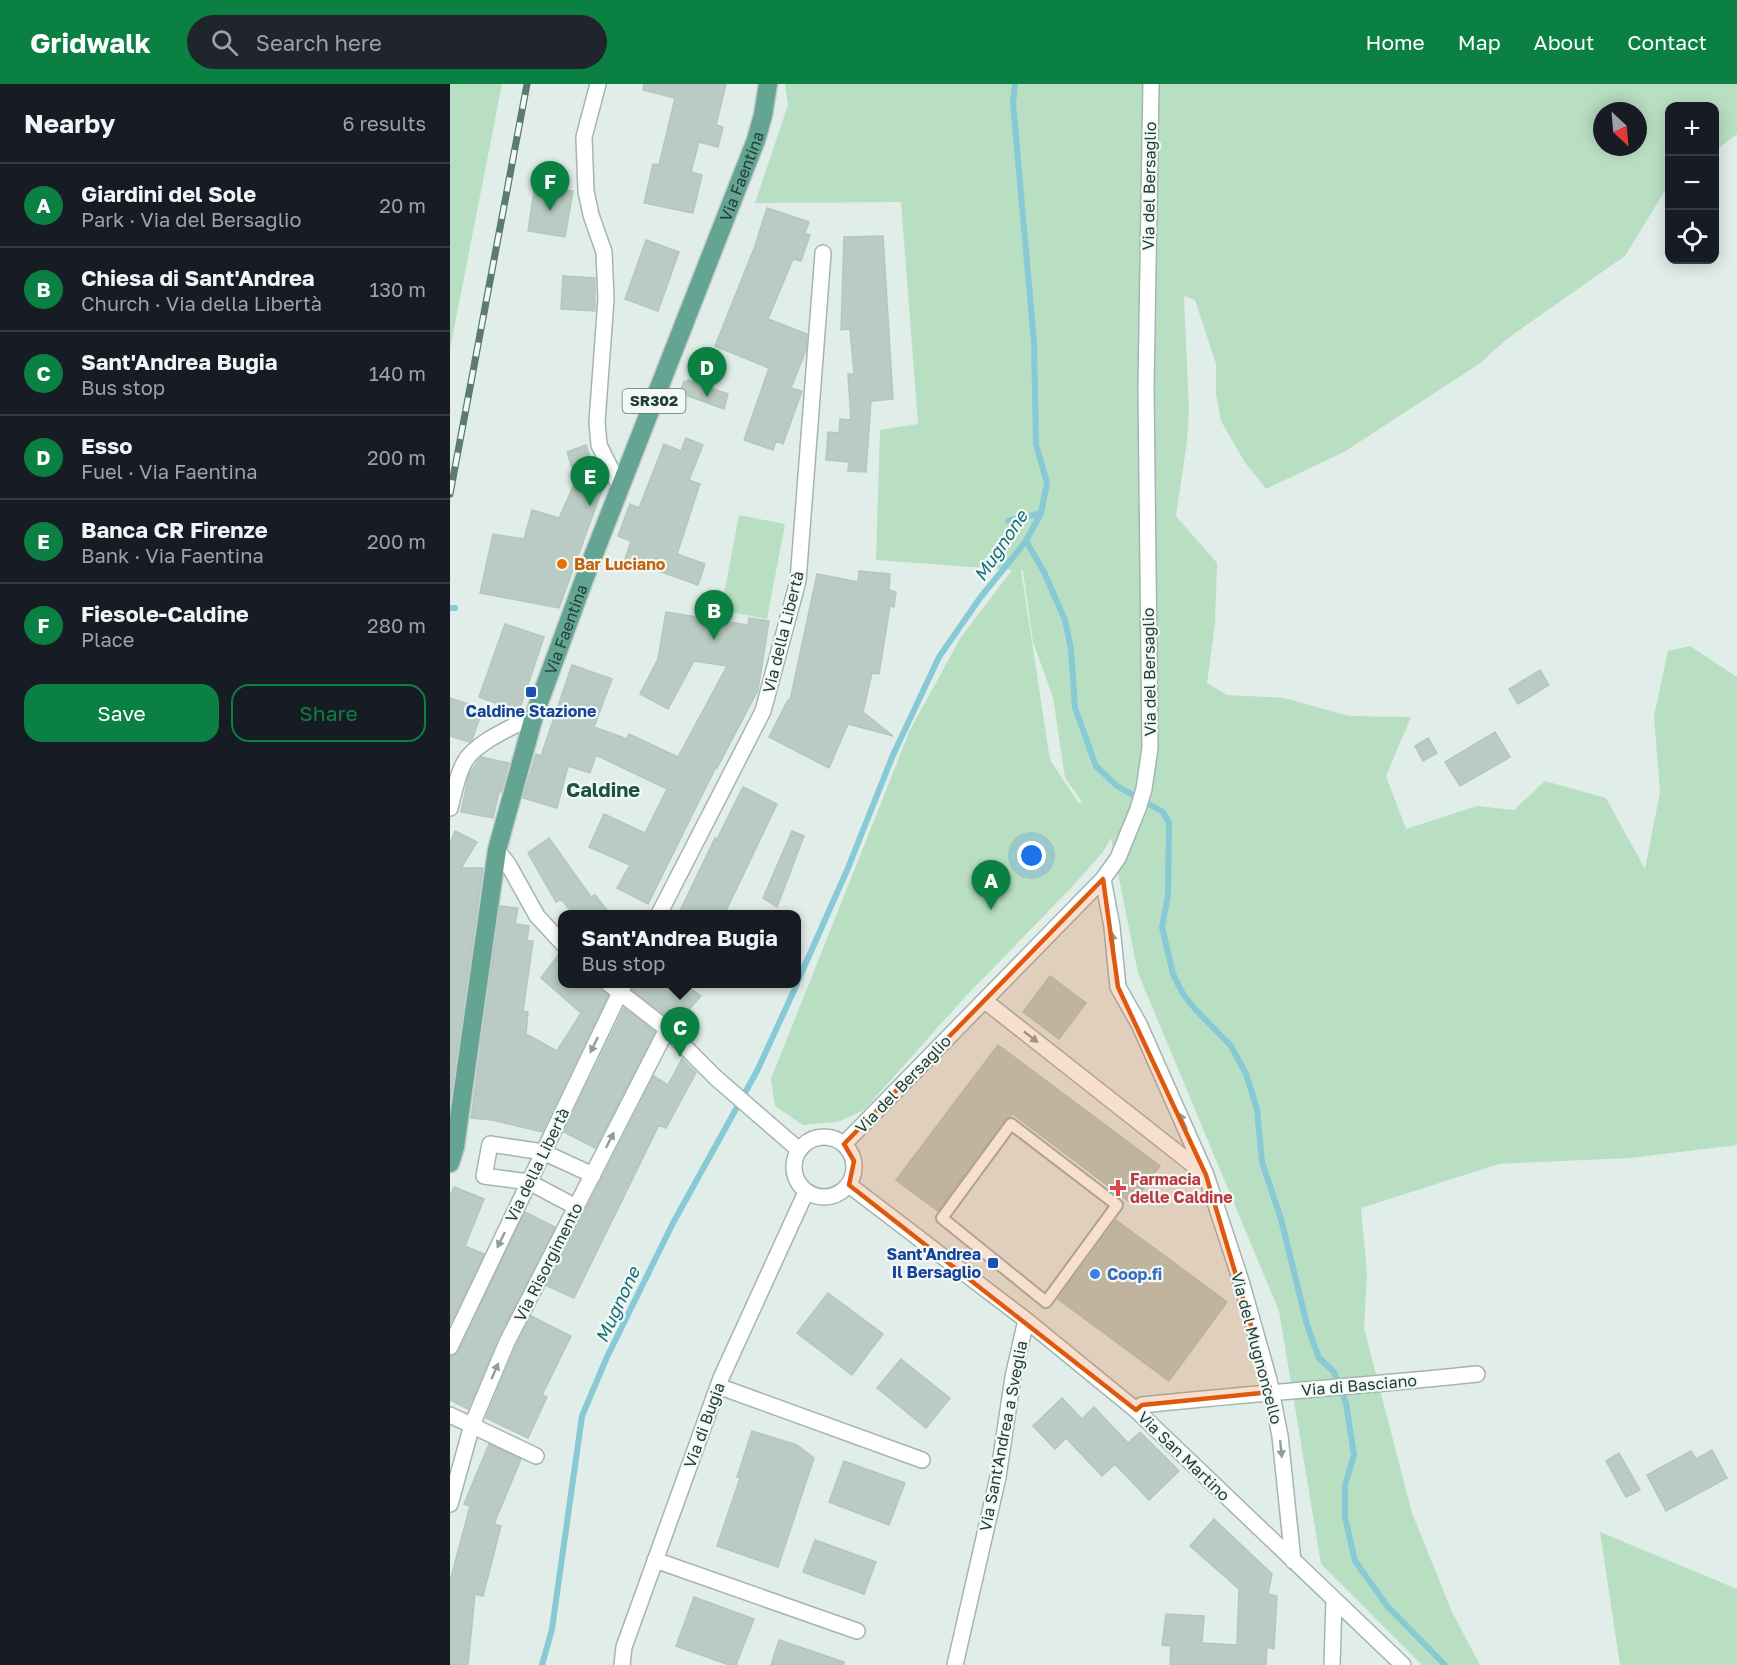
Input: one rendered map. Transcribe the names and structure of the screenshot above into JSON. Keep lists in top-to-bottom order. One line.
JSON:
{"streets":{"main road":["Via Faentina","SR302"],"street":["Via del Bersaglio","Via della Libertà","Via Risorgimento","Via del Mugnoncello","Via di Basciano","Via di Bugia","Via Sant'Andrea a Sveglia","Via San Martino"]},"crossings":[["Via del Bersaglio","Via del Mugnoncello"],["Via del Bersaglio","Via di Bugia"],["Via del Bersaglio","Via Sant'Andrea a Sveglia"],["Via del Mugnoncello","Via di Basciano"],["Via del Mugnoncello","Via San Martino"],["Via di Basciano","Via San Martino"],["Via di Bugia","Via Sant'Andrea a Sveglia"],["Via Sant'Andrea a Sveglia","Via San Martino"]],"one_way":["Via Risorgimento"],"districts":["Caldine"],"water":["Mugnone"],"places":{"other":["Bar Luciano","Coop.fi"],"transit":["Caldine Stazione","Sant'Andrea Il Bersaglio"],"health":["Farmacia delle Caldine"]},"north":"bottom right","page":{"header":"Gridwalk","search":"Search here","nav":["Home","Map","About","Contact"],"heading":["Nearby","6 results"],"map_buttons":["+","−"],"pins":["F","D","E","B","A","C"],"list":[{"mark":"A","name":"Giardini del Sole","note":"Park · Via del Bersaglio","value":"20 m"},{"mark":"B","name":"Chiesa di Sant'Andrea","note":"Church · Via della Libertà","value":"130 m"},{"mark":"C","name":"Sant'Andrea Bugia","note":"Bus stop","value":"140 m"},{"mark":"D","name":"Esso","note":"Fuel · Via Faentina","value":"200 m"},{"mark":"E","name":"Banca CR Firenze","note":"Bank · Via Faentina","value":"200 m"},{"mark":"F","name":"Fiesole-Caldine","note":"Place","value":"280 m"}],"buttons":["Save","Share"],"popup":["Sant'Andrea Bugia","Bus stop"]}}
